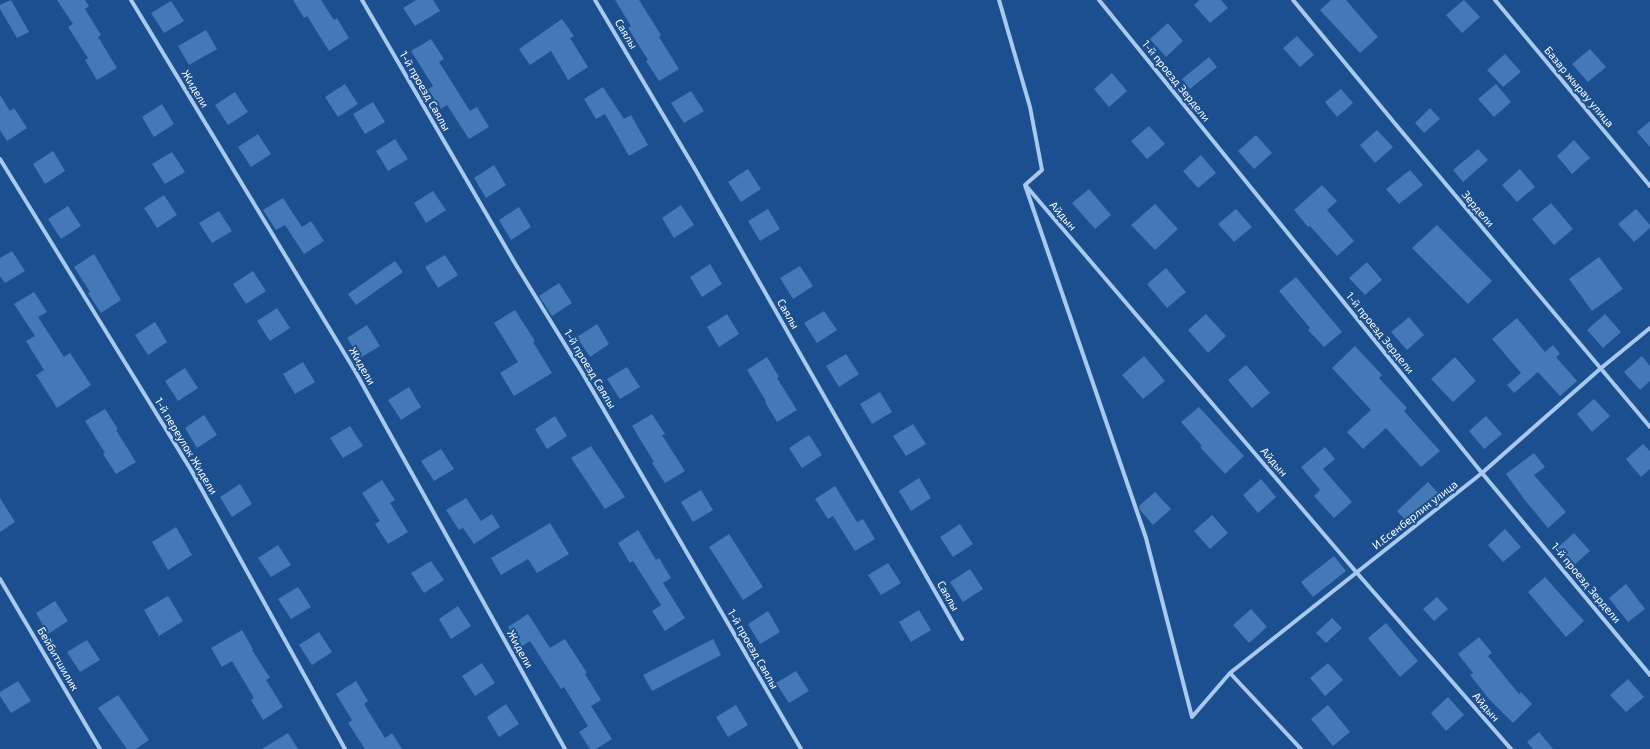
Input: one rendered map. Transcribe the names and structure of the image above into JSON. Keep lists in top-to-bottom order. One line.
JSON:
{"streets":{"street":["Саялы","1-й проезд Зердели","Базар жырау улица","Жидели","1-й проезд Саялы","Зердели","Айдын","1-й переулок Жидели","И.Есенберлин улица","Бейбитшилик"]},"crossings":[["1-й проезд Зердели","И.Есенберлин улица"],["Зердели","И.Есенберлин улица"],["Айдын","И.Есенберлин улица"]]}
